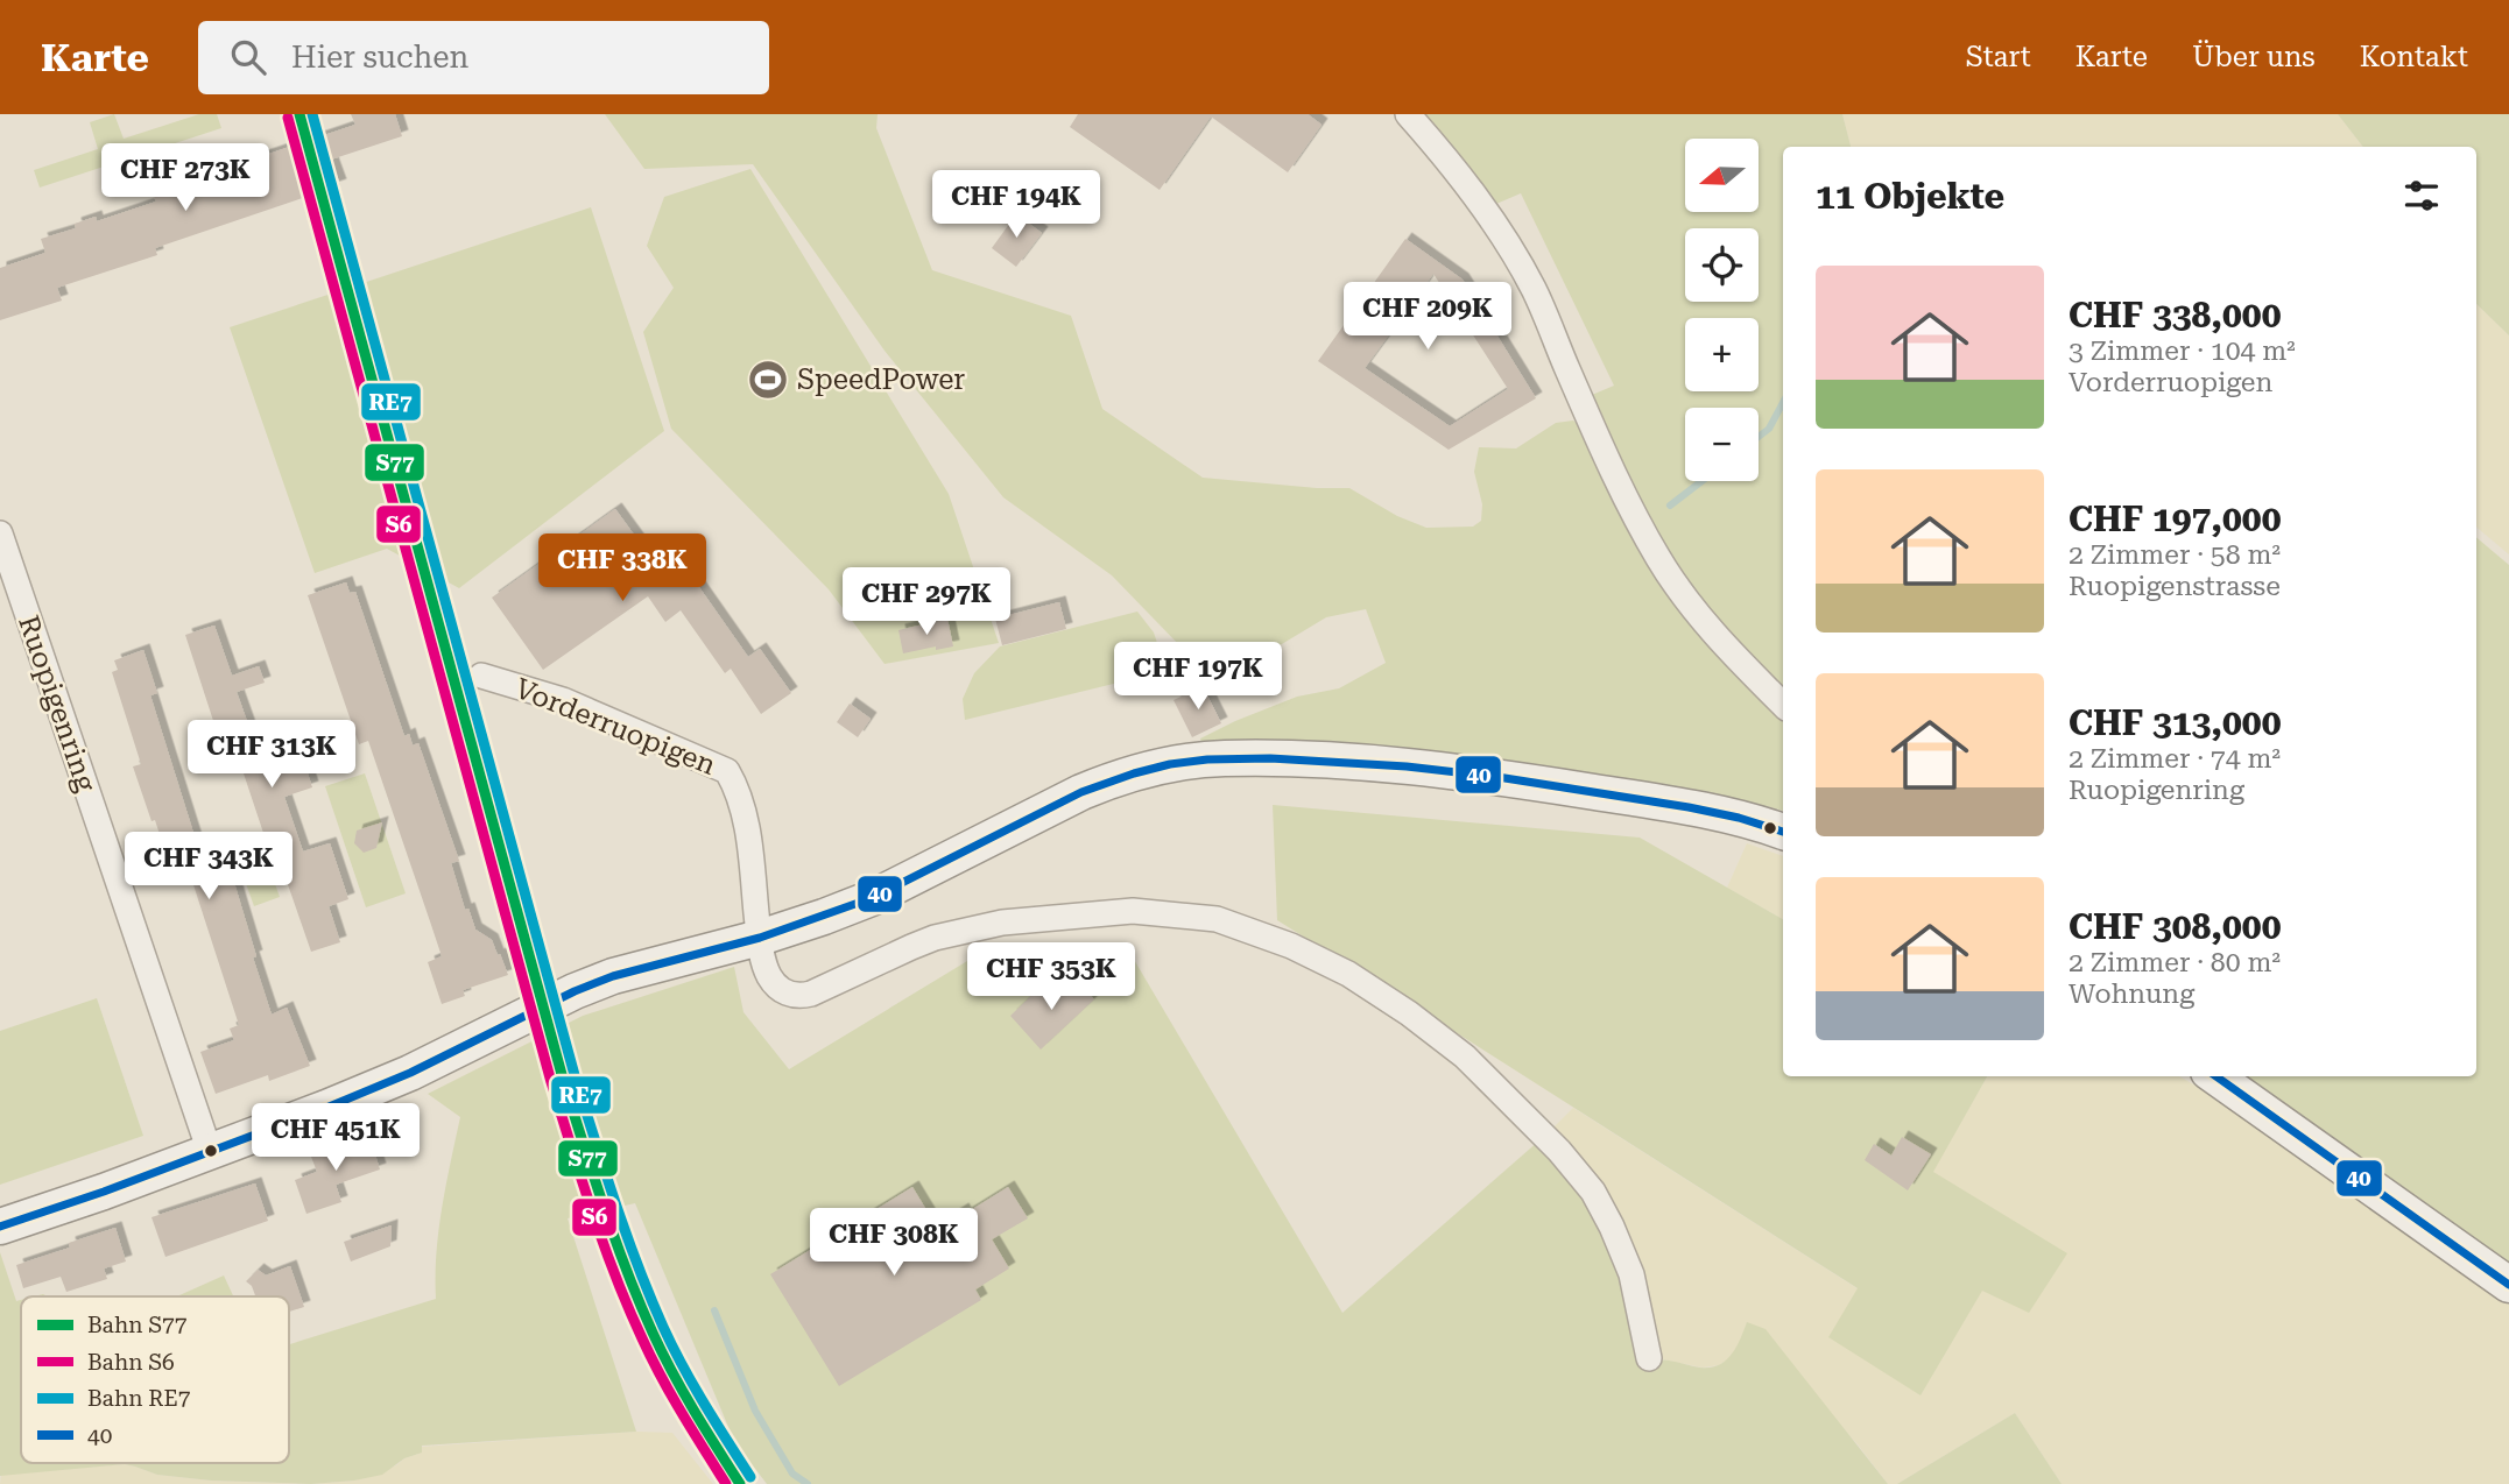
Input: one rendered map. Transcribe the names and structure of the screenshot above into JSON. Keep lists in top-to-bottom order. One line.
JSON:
{"streets":{"street":["Ruopigenring","Vorderruopigen"]},"places":{"sports":["SpeedPower"]},"lines":["rail line S77","rail line RE7","rail line S6","transit line 40"],"legend":["Bahn S77","Bahn S6","Bahn RE7","40"],"north":"left","page":{"header":"Karte","search":"Hier suchen","nav":["Start","Karte","Über uns","Kontakt"],"map_buttons":["+","−"],"price":["CHF 273K","CHF 194K","CHF 209K","CHF 338K","CHF 297K","CHF 197K","CHF 313K","CHF 343K","CHF 353K","CHF 451K","CHF 308K"],"heading":"11 Objekte","list":[{"name":"CHF 338,000","note":"3 Zimmer · 104 m² · Vorderruopigen"},{"name":"CHF 197,000","note":"2 Zimmer · 58 m² · Ruopigenstrasse"},{"name":"CHF 313,000","note":"2 Zimmer · 74 m² · Ruopigenring"},{"name":"CHF 308,000","note":"2 Zimmer · 80 m² · Wohnung"}]}}
